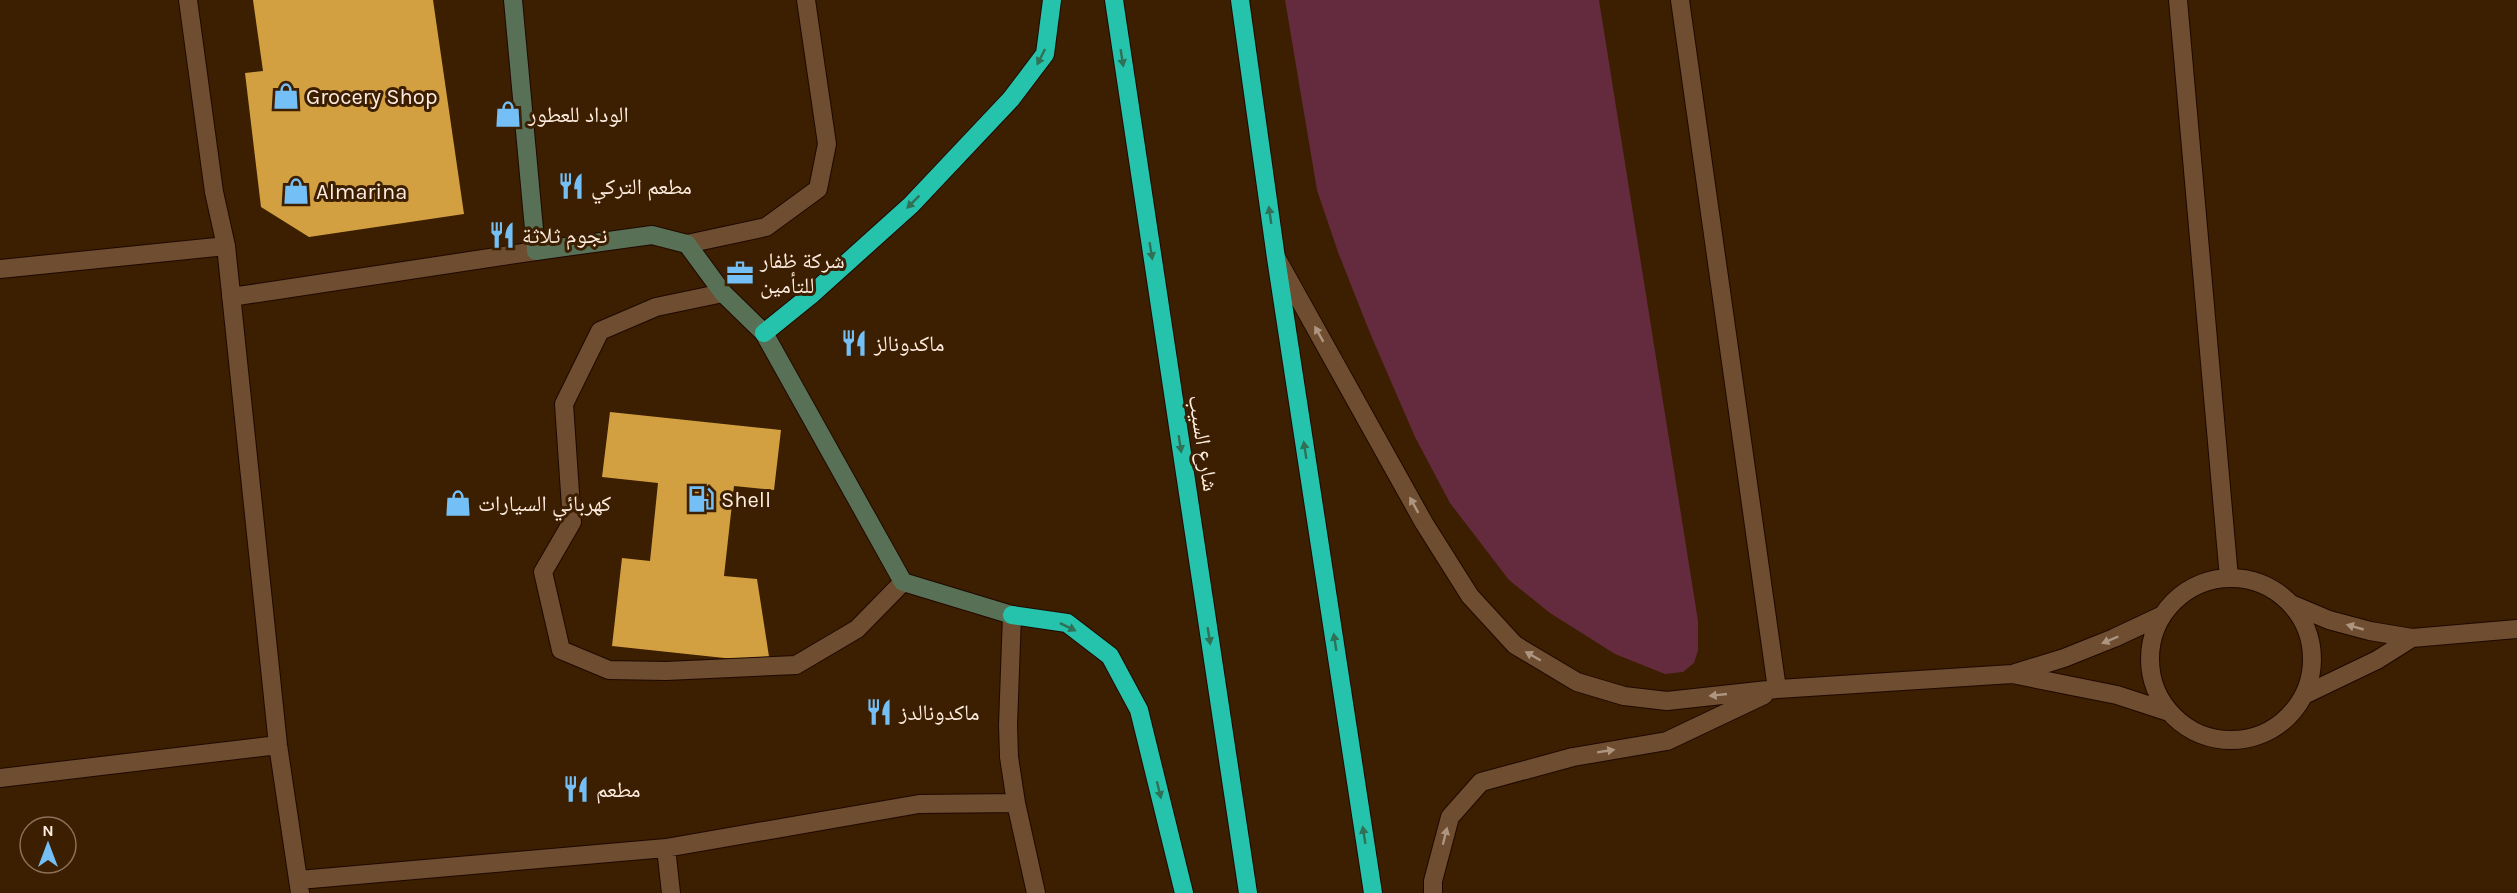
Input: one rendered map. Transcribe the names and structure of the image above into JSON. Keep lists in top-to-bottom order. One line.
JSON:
{"streets":{"highway":["شارع السيب"]},"places":{"shop":["Grocery Shop","الوداد للعطور","Almarina","كهربائي السيارات"],"restaurant":["مطعم التركي","نجوم ثلاثة","ماكدونالز","ماكدونالدز","مطعم"],"office":["شركة ظفار للتأمين"],"fuel station":["Shell"]},"north":"top"}
